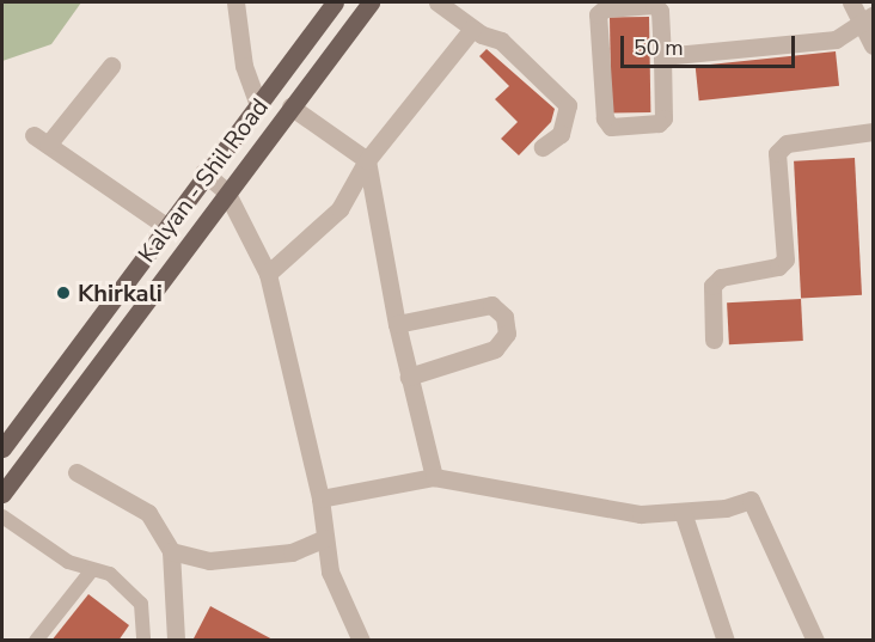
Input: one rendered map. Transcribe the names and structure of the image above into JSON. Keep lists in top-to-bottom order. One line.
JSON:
{"streets":{"main road":["Kalyan - Shil Road"]},"places":["Khirkali"],"scale_bar":"50 m"}
